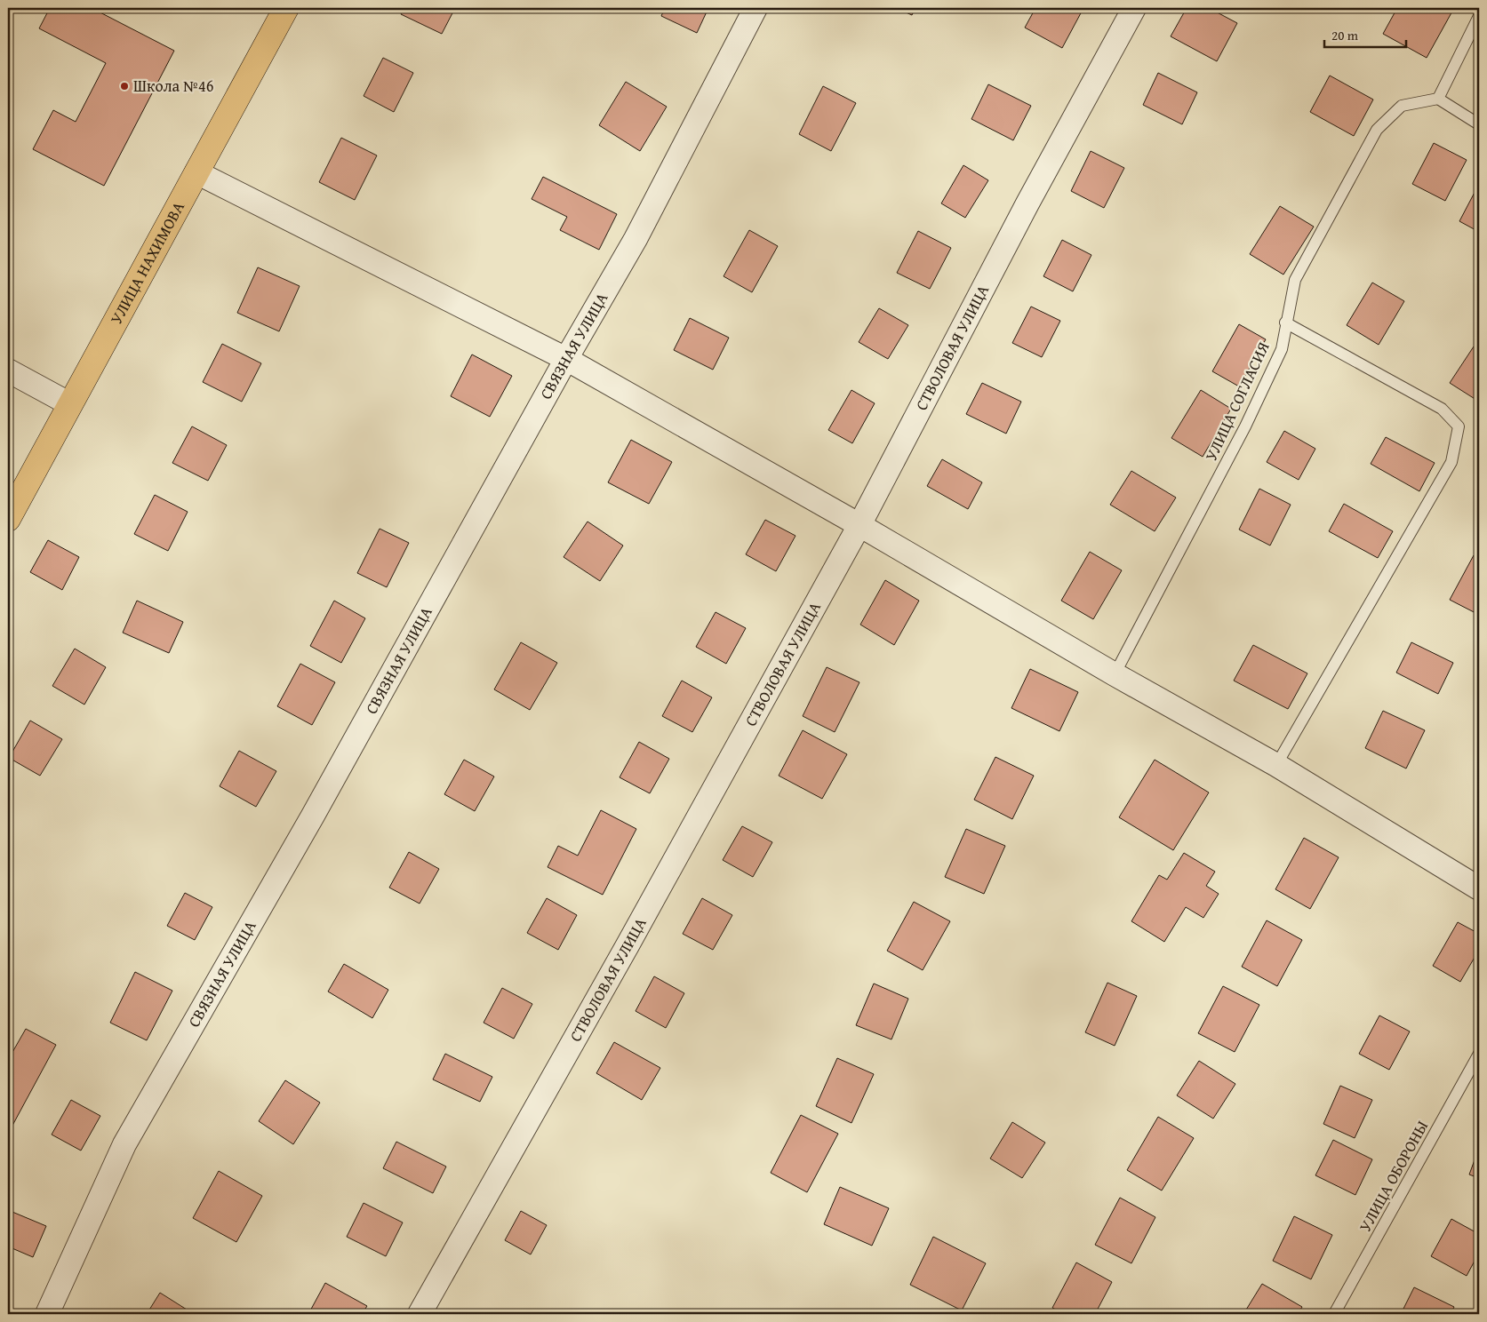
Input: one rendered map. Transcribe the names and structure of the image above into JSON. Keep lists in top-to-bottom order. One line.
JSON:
{"streets":{"main road":["УЛИЦА НАХИМОВА"],"street":["СВЯЗНАЯ УЛИЦА","СТВОЛОВАЯ УЛИЦА"],"lane":["УЛИЦА СОГЛАСИЯ","УЛИЦА ОБОРОНЫ"]},"places":["Школа №46"],"scale_bar":"20 m"}
